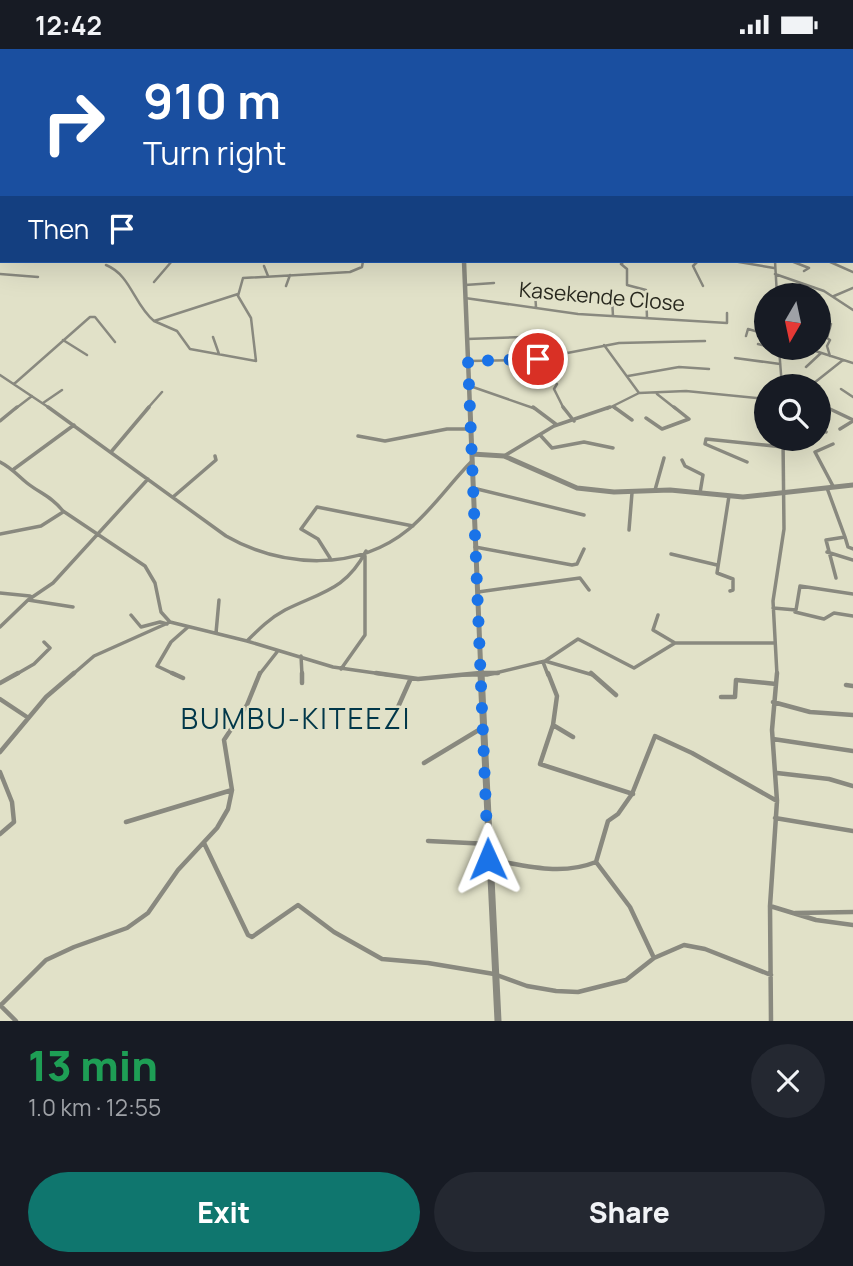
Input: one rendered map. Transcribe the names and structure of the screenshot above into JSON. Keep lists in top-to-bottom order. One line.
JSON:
{"streets":{"street":["Kasekende Close"]},"districts":["BUMBU-KITEEZI"],"north":"bottom","page":{"status":"12:42","turn":["910 m","Turn right"],"then":"Then","heading":["13 min","1.0 km · 12:55"],"buttons":["Exit","Share"]}}
